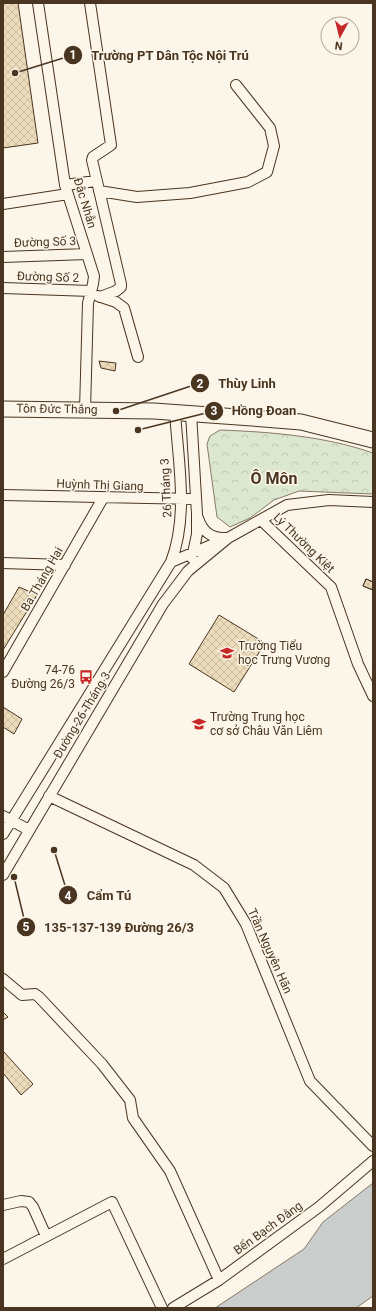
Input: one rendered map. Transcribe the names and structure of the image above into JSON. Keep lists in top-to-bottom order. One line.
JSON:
{"streets":{"highway":["Tôn Đức Thắng"],"street":["Đắc Nhẫn","Đường Số 3","Đường Số 2","Huỳnh Thị Giang","26 Tháng 3","Lý Thường Kiệt","Ba Tháng Hai","Đường 26 Tháng 3","Trần Nguyên Hãn","Bến Bạch Đằng"]},"crossings":[["Đắc Nhẫn","Đường Số 3"],["Đắc Nhẫn","Đường Số 2"],["Đắc Nhẫn","Tôn Đức Thắng"],["Tôn Đức Thắng","26 Tháng 3"],["Huỳnh Thị Giang","26 Tháng 3"],["Huỳnh Thị Giang","Ba Tháng Hai"],["26 Tháng 3","Đường 26 Tháng 3"],["Đường 26 Tháng 3","Trần Nguyên Hãn"]],"districts":["Ô Môn"],"places":{"other":["Trường PT Dân Tộc Nội Trú","Thùy Linh","Hồng Đoan","Cẩm Tú","135-137-139 Đường 26/3"],"school or university":["Trường Tiểu học Trưng Vương","Trường Trung học cơ sở Châu Văn Liêm"],"bus stop":["74-76 Đường 26/3"]},"north":"bottom"}
